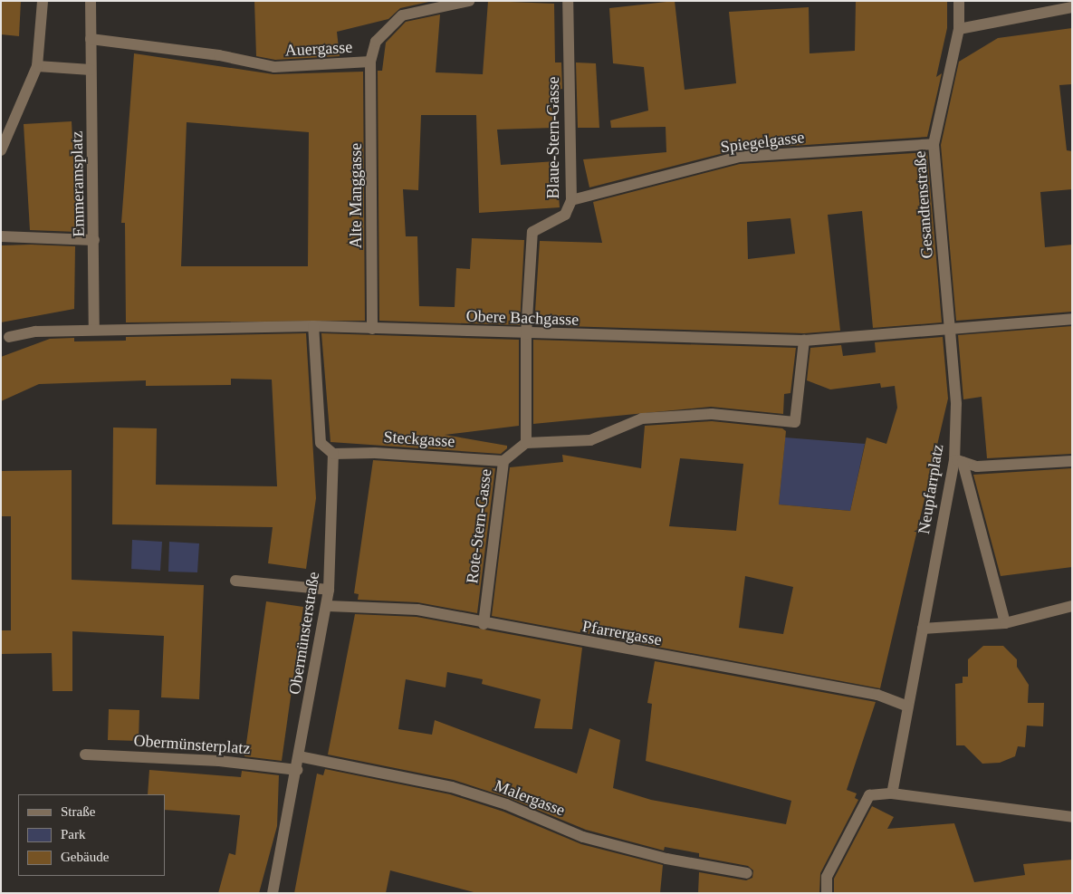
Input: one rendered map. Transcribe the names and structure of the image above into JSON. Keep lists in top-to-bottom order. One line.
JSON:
{"streets":{"street":["Auergasse","Blaue-Stern-Gasse","Spiegelgasse","Emmeramsplatz","Alte Manggasse","Gesandtenstraße","Obere Bachgasse","Steckgasse","Neupfarrplatz","Rote-Stern-Gasse","Obermünsterstraße","Pfarrergasse","Obermünsterplatz","Malergasse"]},"crossings":[["Auergasse","Emmeramsplatz"],["Auergasse","Alte Manggasse"],["Blaue-Stern-Gasse","Spiegelgasse"],["Blaue-Stern-Gasse","Obere Bachgasse"],["Spiegelgasse","Gesandtenstraße"],["Emmeramsplatz","Obere Bachgasse"],["Alte Manggasse","Obere Bachgasse"],["Gesandtenstraße","Obere Bachgasse"],["Gesandtenstraße","Neupfarrplatz"],["Obere Bachgasse","Neupfarrplatz"],["Steckgasse","Rote-Stern-Gasse"],["Steckgasse","Obermünsterstraße"],["Neupfarrplatz","Pfarrergasse"],["Rote-Stern-Gasse","Pfarrergasse"],["Obermünsterstraße","Pfarrergasse"],["Obermünsterstraße","Obermünsterplatz"],["Obermünsterstraße","Malergasse"]],"legend":["Straße","Park","Gebäude"]}
